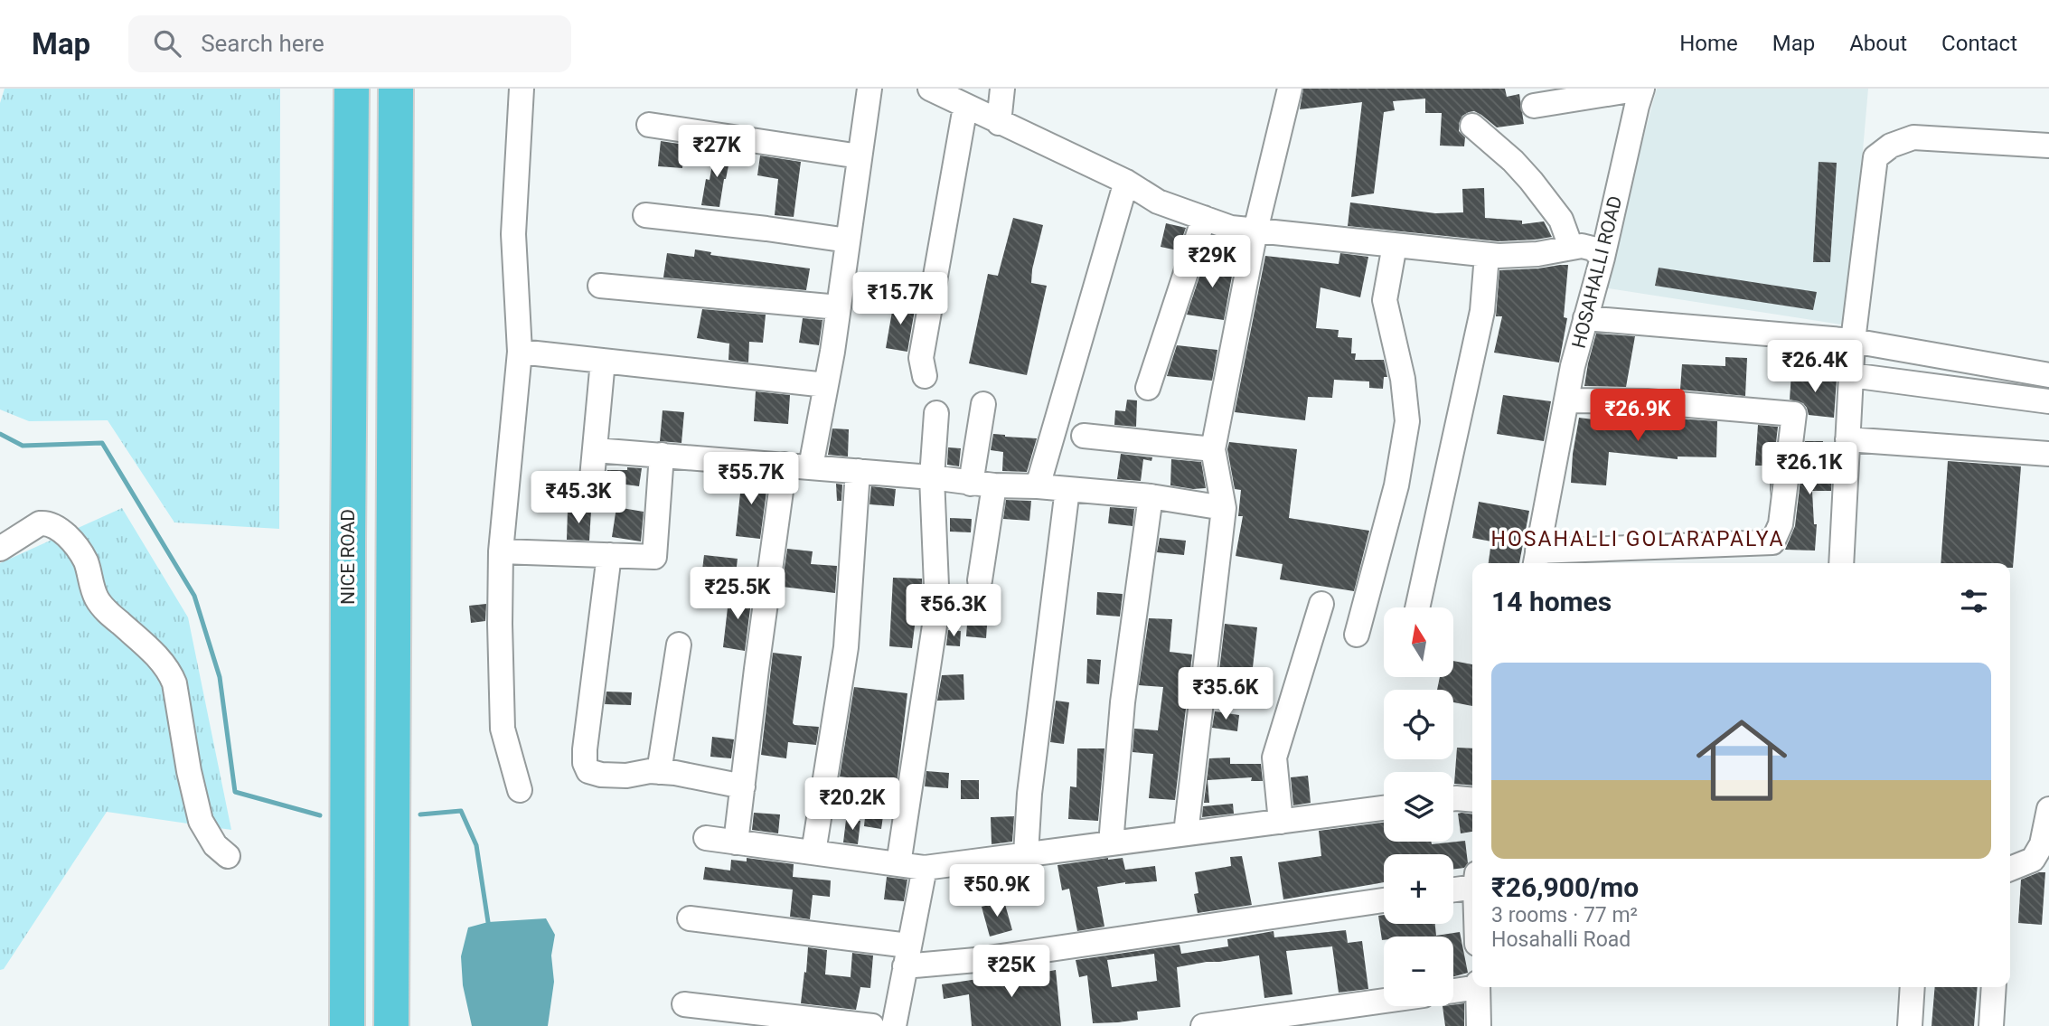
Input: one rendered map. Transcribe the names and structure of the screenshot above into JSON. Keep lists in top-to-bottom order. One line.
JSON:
{"streets":{"highway":["NICE ROAD"],"street":["HOSAHALLI ROAD"]},"districts":["HOSAHALLI GOLARAPALYA"],"north":"top","page":{"header":"Map","search":"Search here","nav":["Home","Map","About","Contact"],"price":["₹27K","₹29K","₹15.7K","₹26.4K","₹26.9K","₹26.1K","₹55.7K","₹45.3K","₹25.5K","₹56.3K","₹35.6K","₹20.2K","₹50.9K","₹25K"],"heading":"14 homes","map_buttons":["+","−"],"list":[{"name":"₹26,900/mo","note":"3 rooms · 77 m² · Hosahalli Road"}]}}
